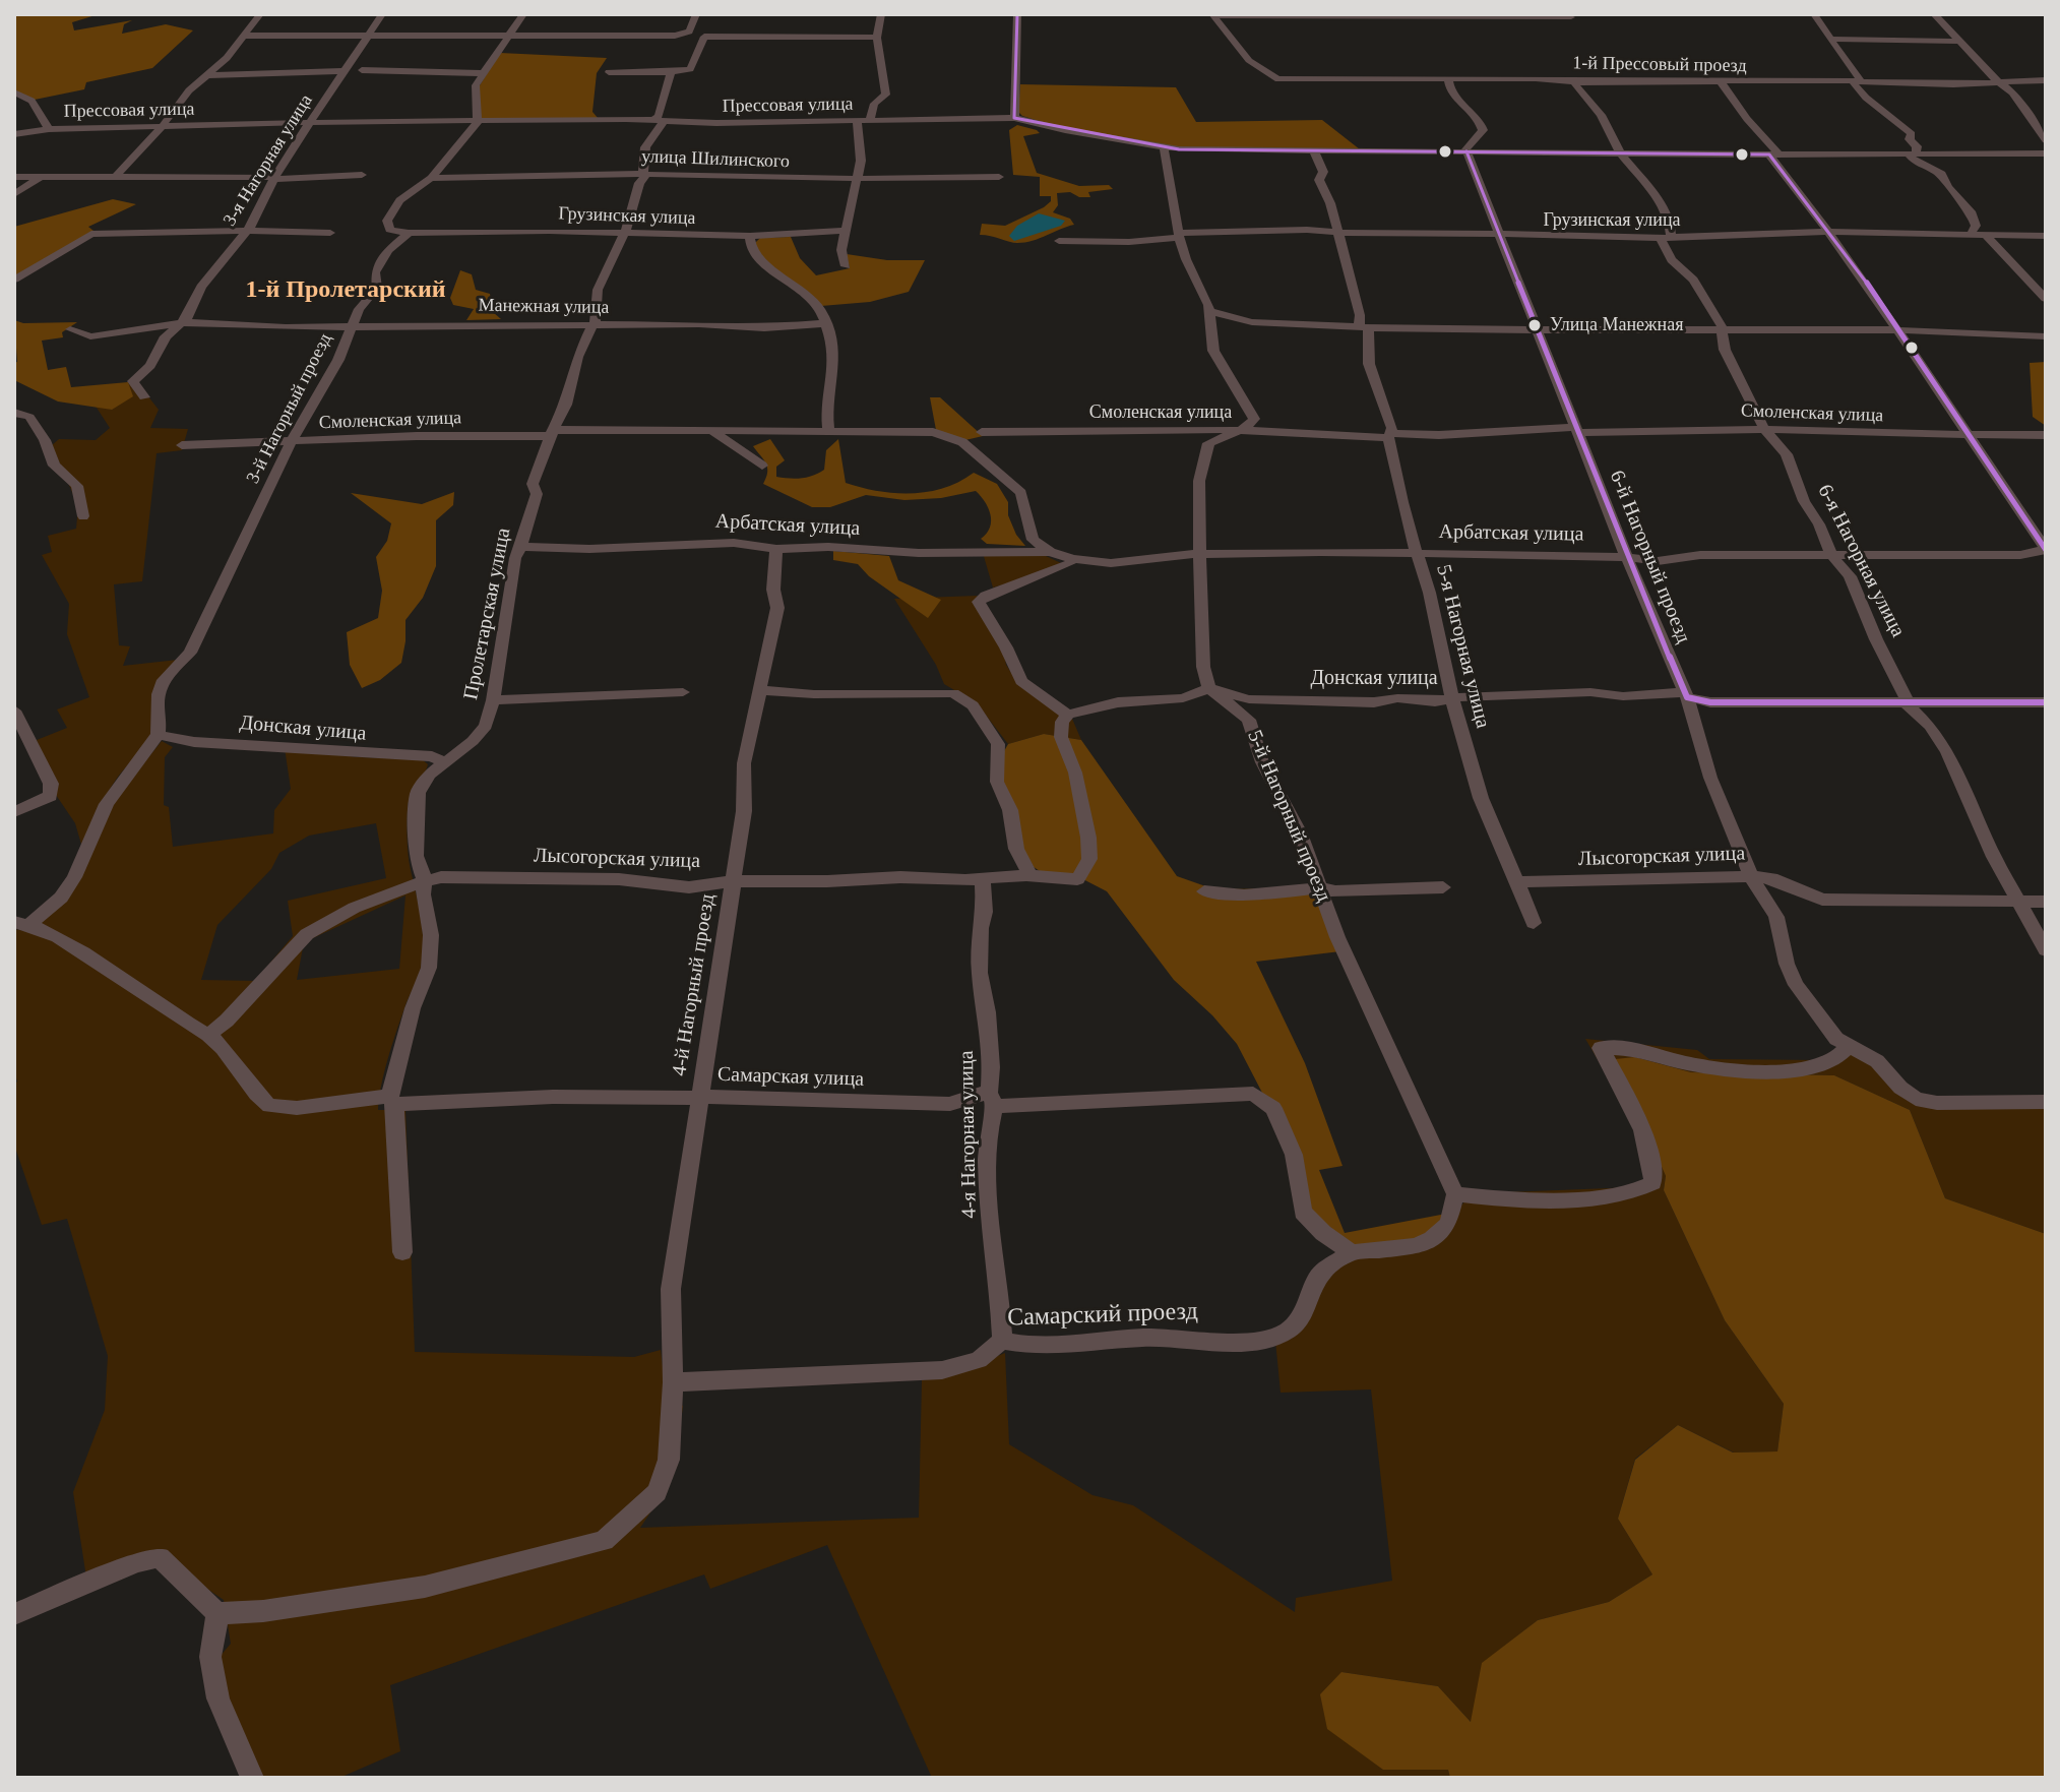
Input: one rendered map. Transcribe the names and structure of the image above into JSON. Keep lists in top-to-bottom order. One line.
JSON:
{"streets":{"street":["1-й Прессовый проезд","Прессовая улица","улица Шилинского","3-я Нагорная улица","Грузинская улица","Манежная улица","3-й Нагорный проезд","Смоленская улица","Арбатская улица","6-й Нагорный проезд","6-я Нагорная улица","Пролетарская улица","5-я Нагорная улица","Донская улица","5-й Нагорный проезд","Лысогорская улица","4-й Нагорный проезд","Самарская улица","4-я Нагорная улица","Самарский проезд"]},"crossings":[["1-й Прессовый проезд","6-я Нагорная улица"],["Прессовая улица","3-я Нагорная улица"],["Прессовая улица","6-й Нагорный проезд"],["Прессовая улица","6-я Нагорная улица"],["Прессовая улица","Пролетарская улица"],["Прессовая улица","5-я Нагорная улица"],["улица Шилинского","Пролетарская улица"],["3-я Нагорная улица","Манежная улица"],["Грузинская улица","3-й Нагорный проезд"],["Грузинская улица","6-й Нагорный проезд"],["Грузинская улица","6-я Нагорная улица"],["Грузинская улица","Пролетарская улица"],["Грузинская улица","5-я Нагорная улица"],["Манежная улица","3-й Нагорный проезд"],["Манежная улица","Пролетарская улица"],["3-й Нагорный проезд","Смоленская улица"],["3-й Нагорный проезд","Донская улица"],["Смоленская улица","Арбатская улица"],["Смоленская улица","6-й Нагорный проезд"],["Смоленская улица","6-я Нагорная улица"],["Смоленская улица","Пролетарская улица"],["Смоленская улица","5-я Нагорная улица"],["Арбатская улица","6-й Нагорный проезд"],["Арбатская улица","6-я Нагорная улица"],["Арбатская улица","Пролетарская улица"],["Арбатская улица","5-я Нагорная улица"],["Арбатская улица","4-й Нагорный проезд"],["6-й Нагорный проезд","Донская улица"],["6-й Нагорный проезд","Лысогорская улица"],["6-я Нагорная улица","Донская улица"],["6-я Нагорная улица","Лысогорская улица"],["Пролетарская улица","Донская улица"],["Пролетарская улица","Лысогорская улица"],["Пролетарская улица","Самарская улица"],["5-я Нагорная улица","Донская улица"],["5-я Нагорная улица","Лысогорская улица"],["Донская улица","5-й Нагорный проезд"],["Лысогорская улица","4-й Нагорный проезд"],["Лысогорская улица","Самарская улица"],["Лысогорская улица","4-я Нагорная улица"],["4-й Нагорный проезд","Самарская улица"],["4-й Нагорный проезд","Самарский проезд"],["Самарская улица","4-я Нагорная улица"],["Самарская улица","Самарский проезд"],["4-я Нагорная улица","Самарский проезд"]],"districts":["1-й Пролетарский"],"places":["Улица Манежная"]}
